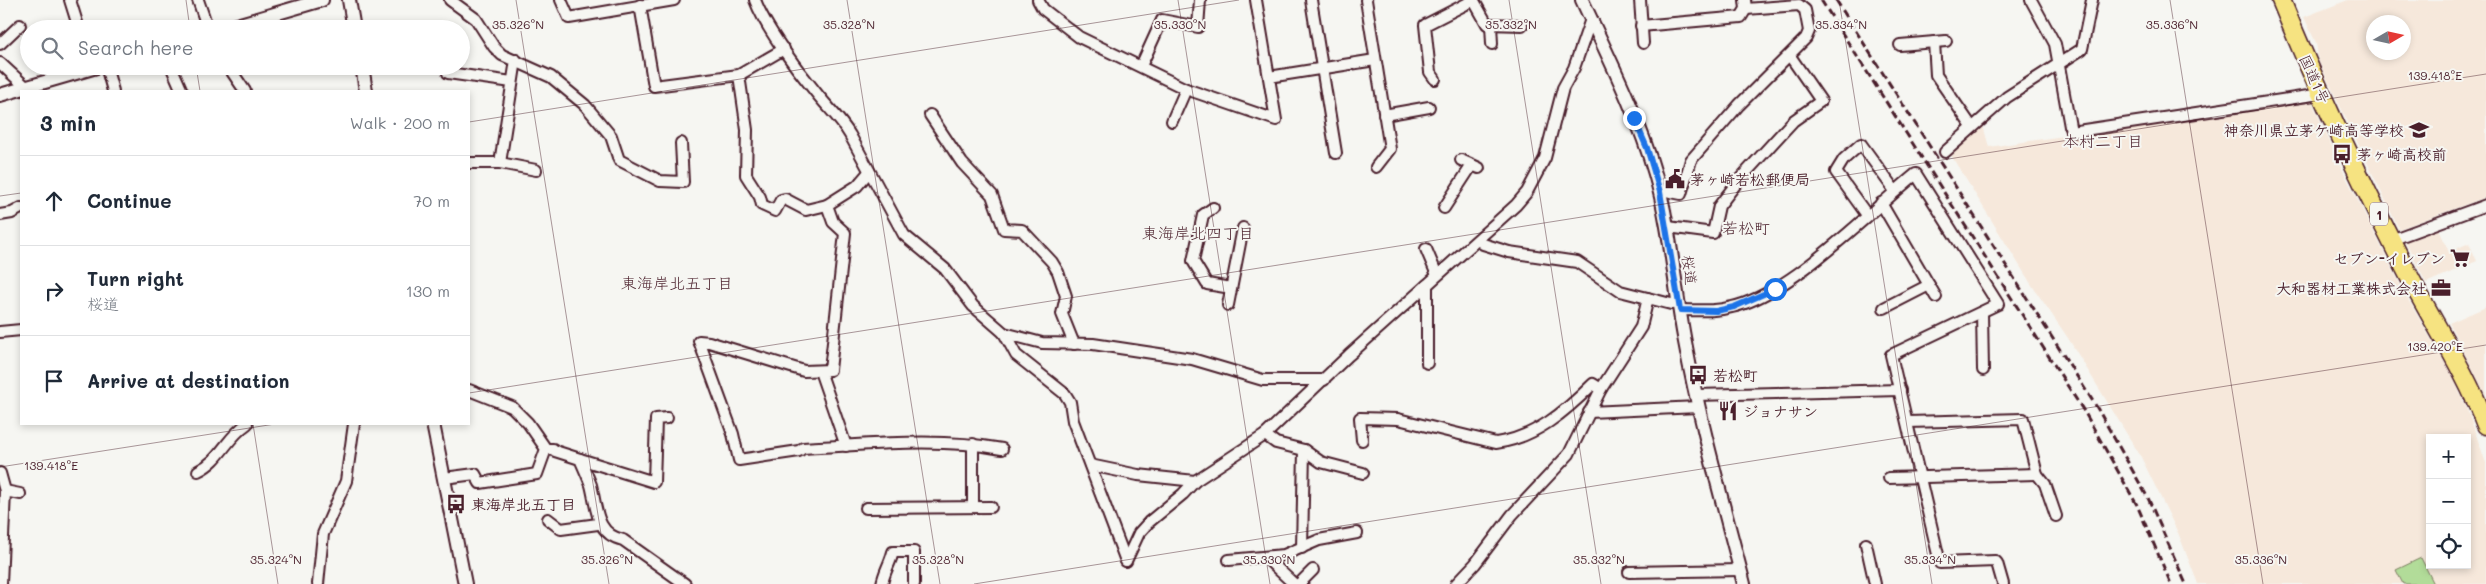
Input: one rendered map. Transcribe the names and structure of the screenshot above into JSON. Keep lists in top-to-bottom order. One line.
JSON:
{"streets":{"highway":["国道1号","1"],"street":["桜道"]},"districts":["本村二丁目","若松町","東海岸北四丁目","東海岸北五丁目"],"places":{"school or university":["神奈川県立茅ケ崎高等学校"],"bus stop":["茅ヶ崎高校前","若松町","東海岸北五丁目"],"public building":["茅ヶ崎若松郵便局"],"supermarket":["セブン-イレブン"],"office":["大和器材工業株式会社"],"restaurant":["ジョナサン"]},"north":"right","page":{"search":"Search here","heading":["3 min","Walk · 200 m"],"list":[["Continue","70 m"],["Turn right","桜道","130 m"],"Arrive at destination"],"map_buttons":["+","−"]},"coordinates":["35.326°N","35.328°N","35.330°N","35.332°N","35.334°N","35.336°N","139.418°E","139.420°E","35.324°N"]}
